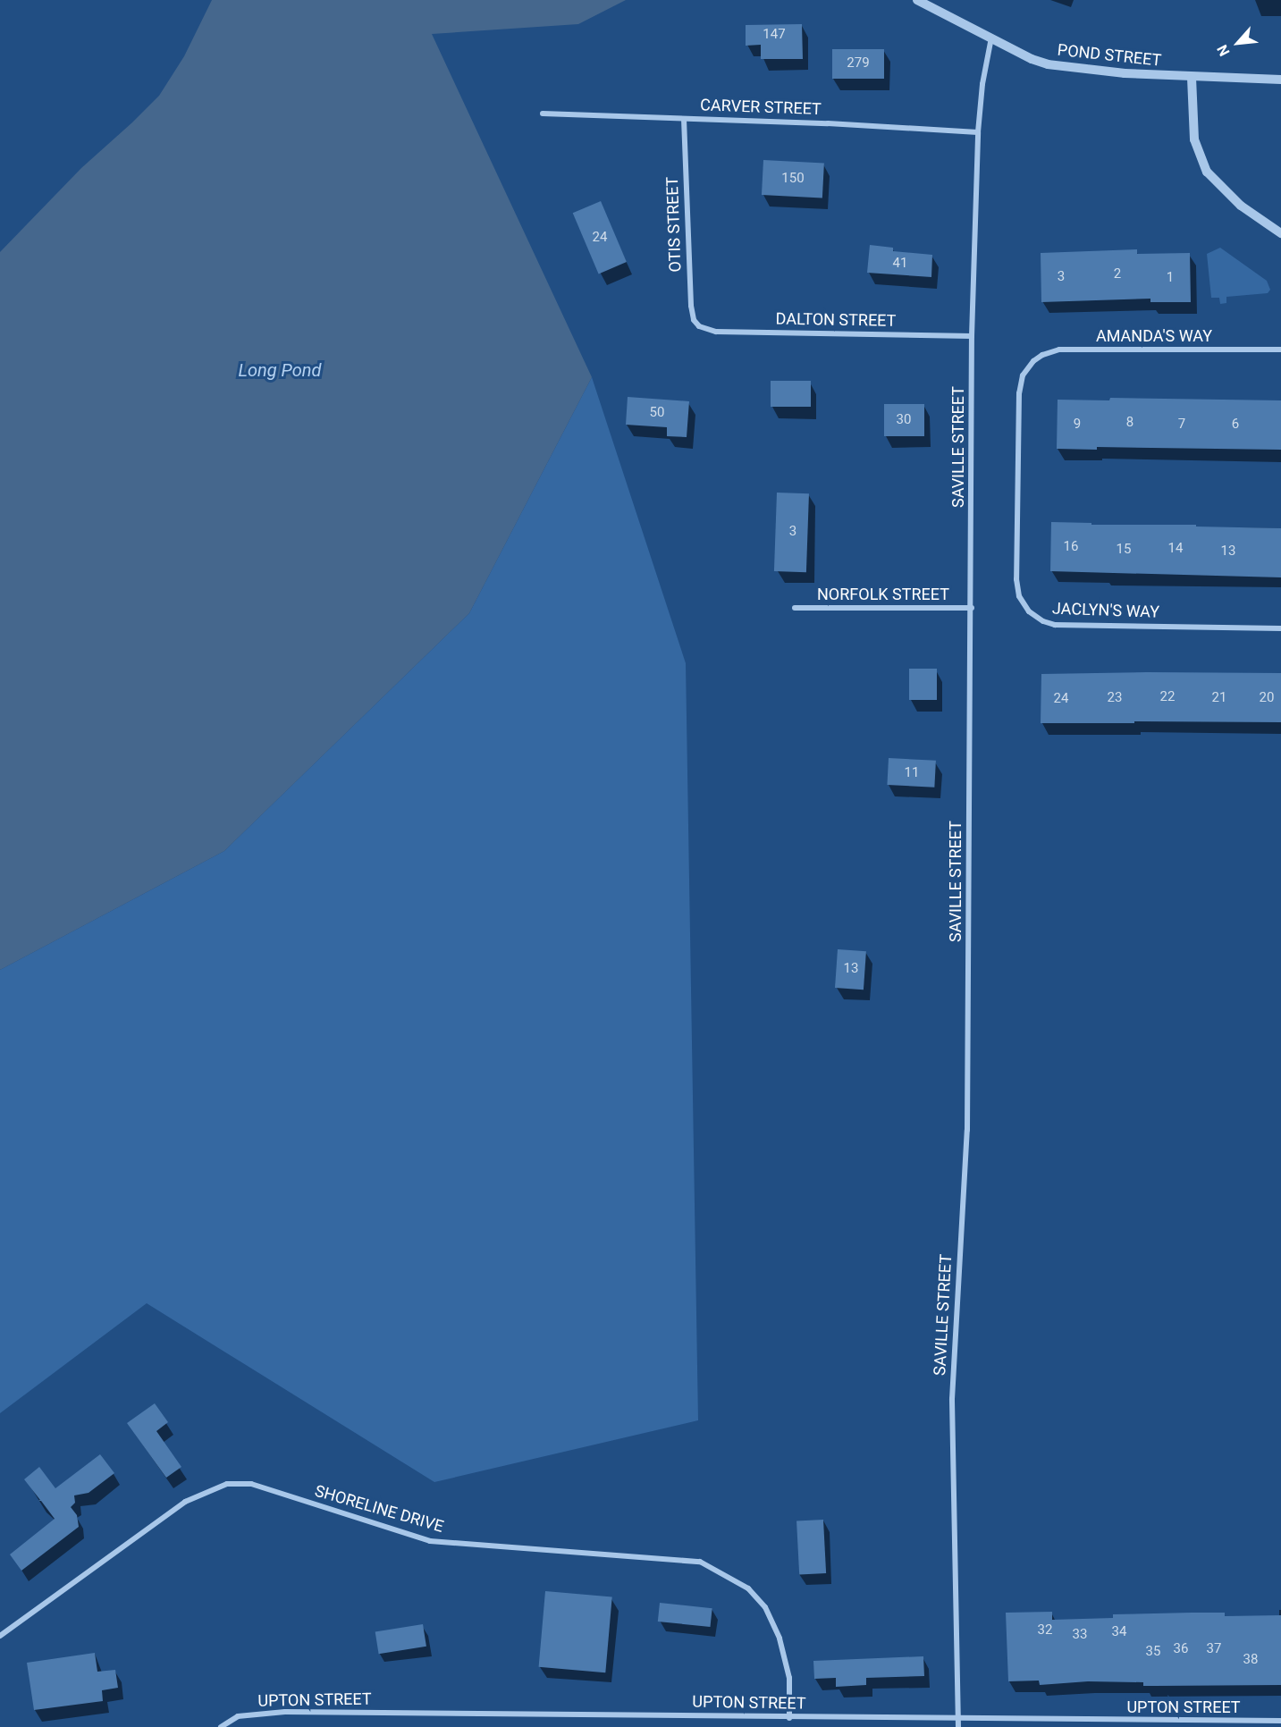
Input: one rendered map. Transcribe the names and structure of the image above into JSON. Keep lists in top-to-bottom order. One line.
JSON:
{"streets":{"street":["POND STREET","CARVER STREET","OTIS STREET","DALTON STREET","AMANDA'S WAY","SAVILLE STREET","NORFOLK STREET","JACLYN'S WAY","SHORELINE DRIVE","UPTON STREET"]},"crossings":[["POND STREET","SAVILLE STREET"],["CARVER STREET","OTIS STREET"],["CARVER STREET","SAVILLE STREET"],["OTIS STREET","DALTON STREET"],["DALTON STREET","SAVILLE STREET"],["AMANDA'S WAY","JACLYN'S WAY"],["SAVILLE STREET","NORFOLK STREET"],["SAVILLE STREET","UPTON STREET"],["SHORELINE DRIVE","UPTON STREET"]],"water":["Long Pond"],"house_numbers":["147","279","150","24","41","2","3","1","50","30","8","9","7","6","3","16","14","15","13","22","23","21","20","24","11","13","32","34","33","36","37","35","38"],"north":"bottom left"}
